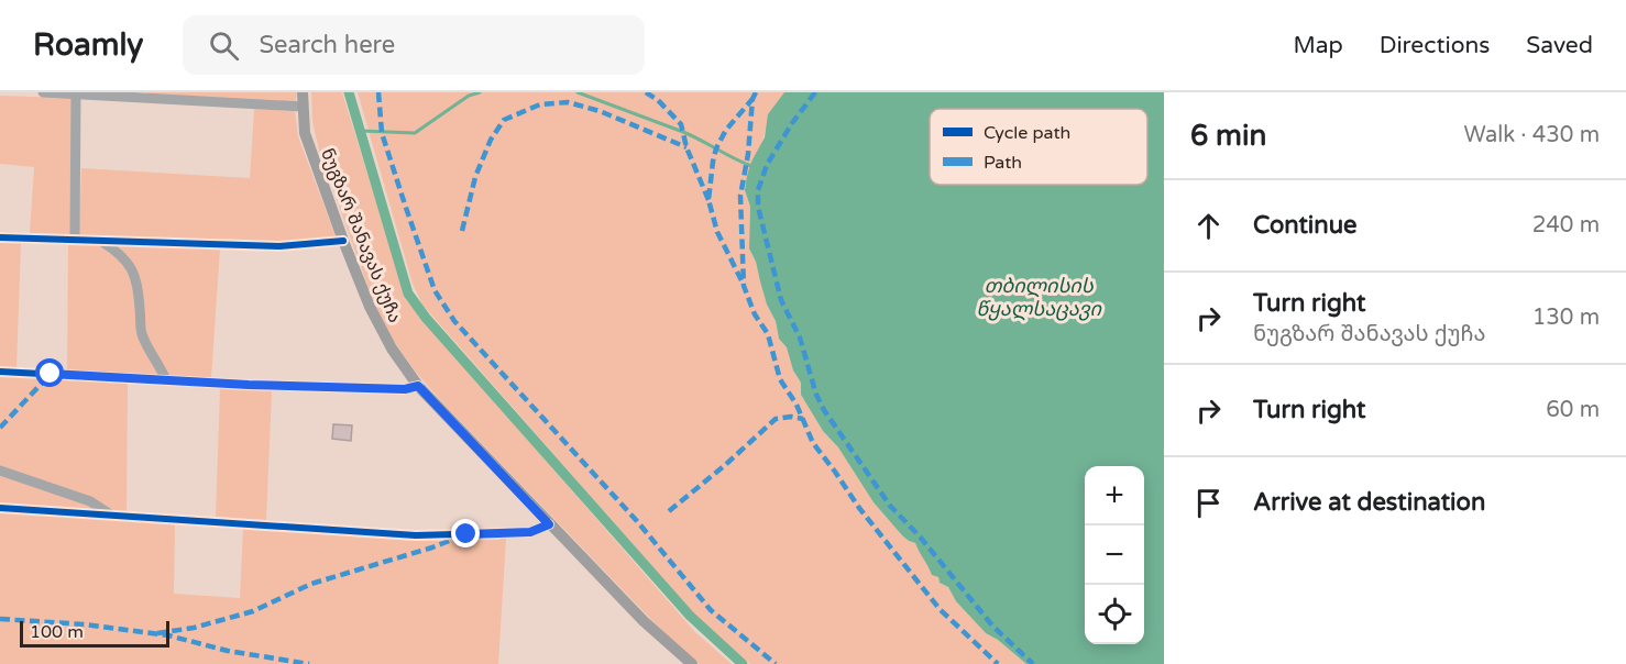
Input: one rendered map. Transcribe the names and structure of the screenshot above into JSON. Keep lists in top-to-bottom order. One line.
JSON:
{"streets":{"main road":["ნუგზარ შანავას ქუჩა"]},"water":["თბილისის წყალსაცავი"],"legend":["Cycle path","Path"],"scale_bar":"100 m","page":{"header":"Roamly","search":"Search here","nav":["Map","Directions","Saved"],"heading":["6 min","Walk · 430 m"],"list":[["Continue","240 m"],["Turn right","ნუგზარ შანავას ქუჩა","130 m"],["Turn right","60 m"],"Arrive at destination"],"map_buttons":["+","−"],"scale":"100 m"}}
